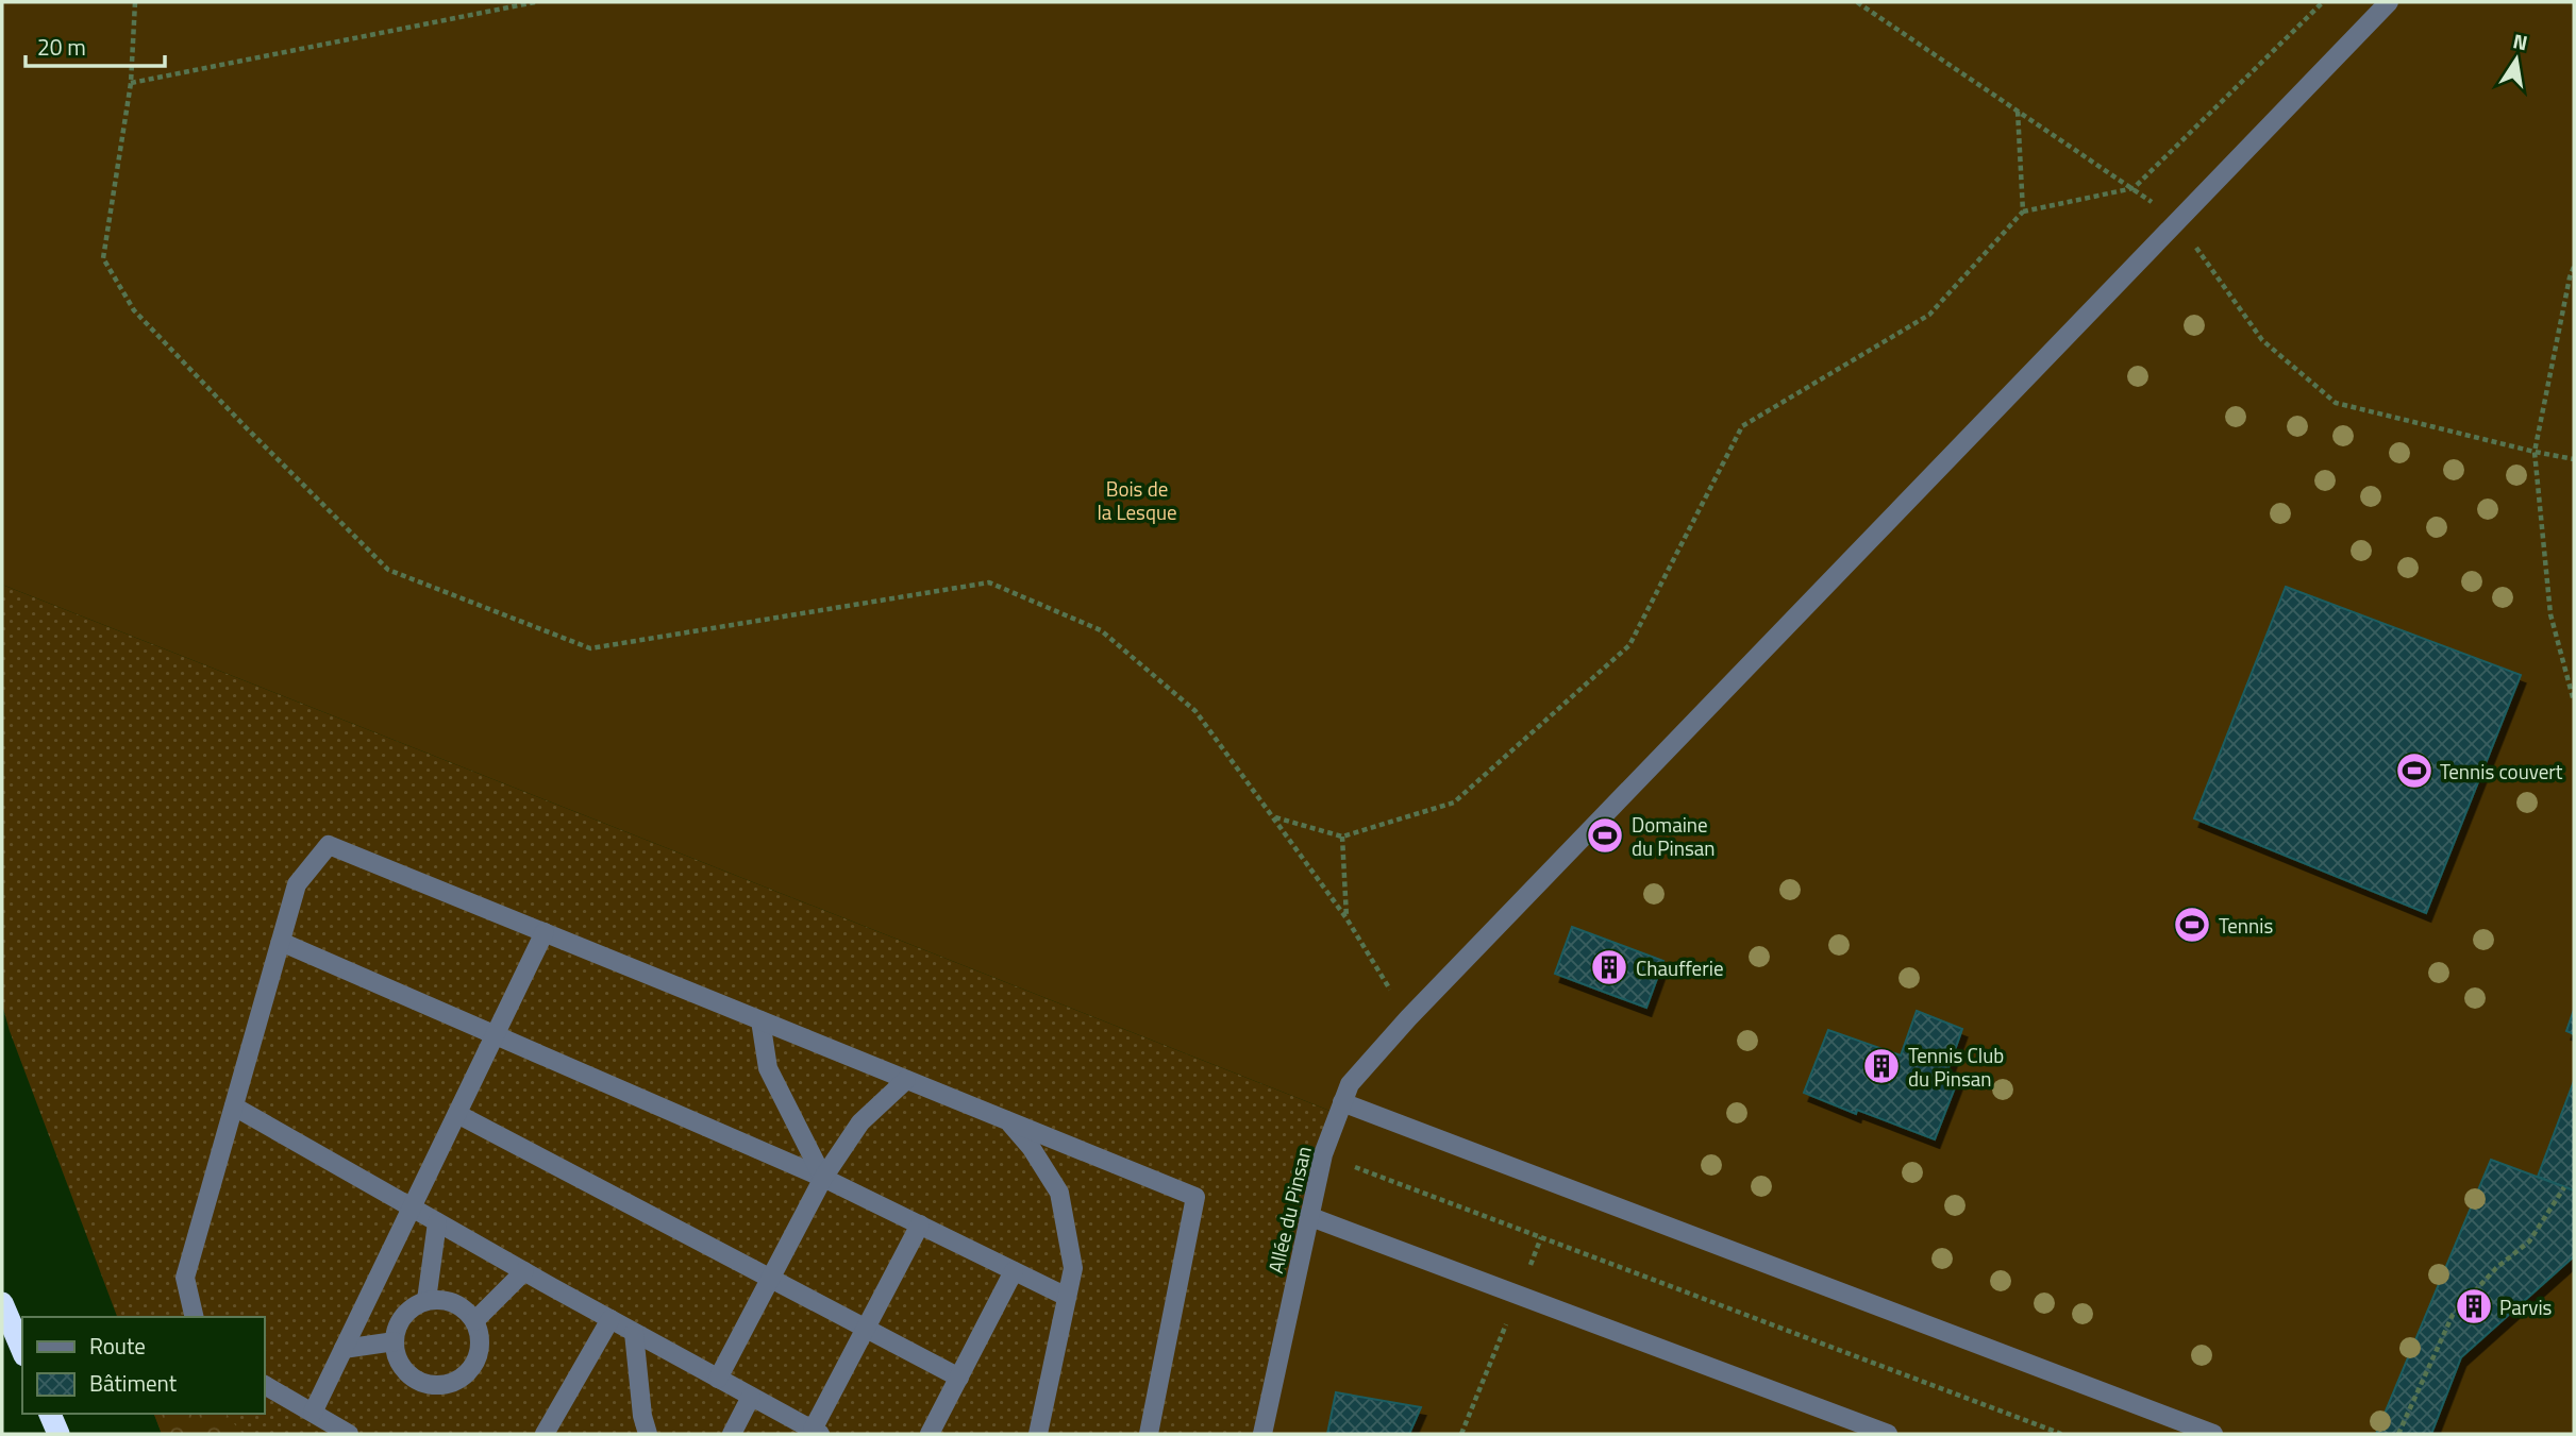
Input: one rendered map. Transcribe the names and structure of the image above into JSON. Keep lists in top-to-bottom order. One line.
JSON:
{"streets":{"street":["Allée du Pinsan"]},"parks":["Bois de la Lesque"],"places":{"sports":["Tennis couvert","Domaine du Pinsan","Tennis"],"building":["Chaufferie","Tennis Club du Pinsan","Parvis"]},"legend":["Route","Bâtiment"],"scale_bar":"20 m","north":"top"}
